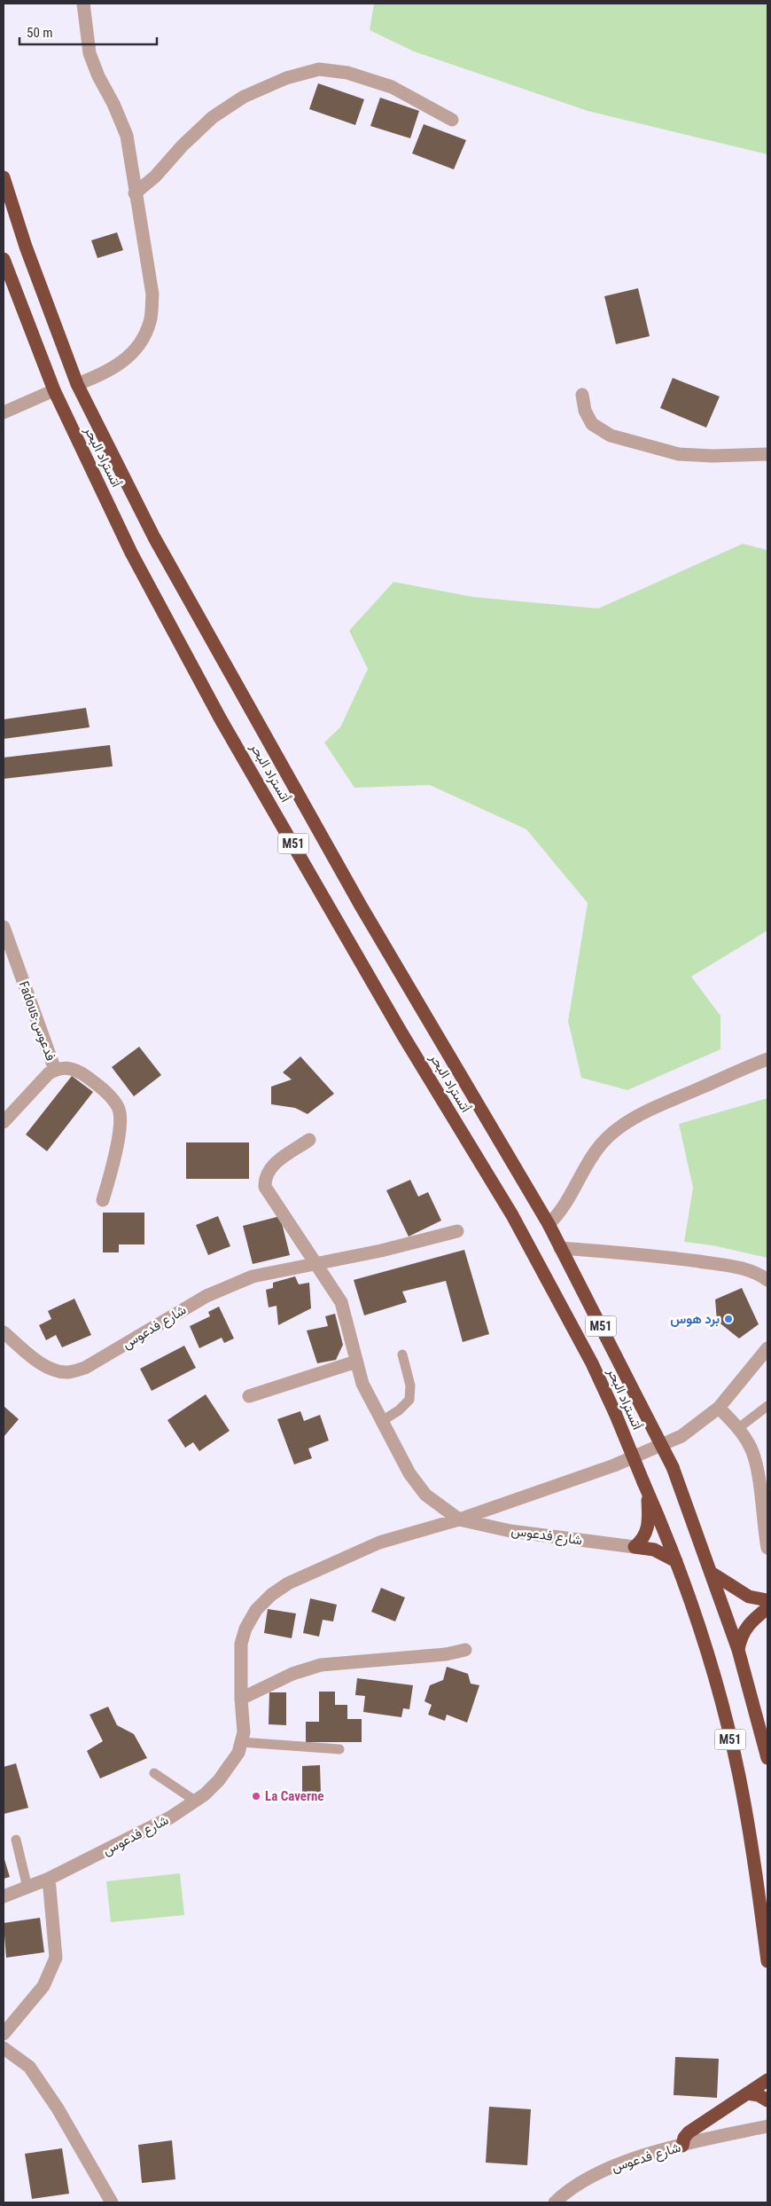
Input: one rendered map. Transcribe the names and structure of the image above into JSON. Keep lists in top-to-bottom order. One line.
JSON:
{"streets":{"highway":["أتستراد البحر","M51"],"street":["Fadous-فدعوس","شارع فدعوس"]},"places":["برد هوس","La Caverne"],"scale_bar":"50 m"}
